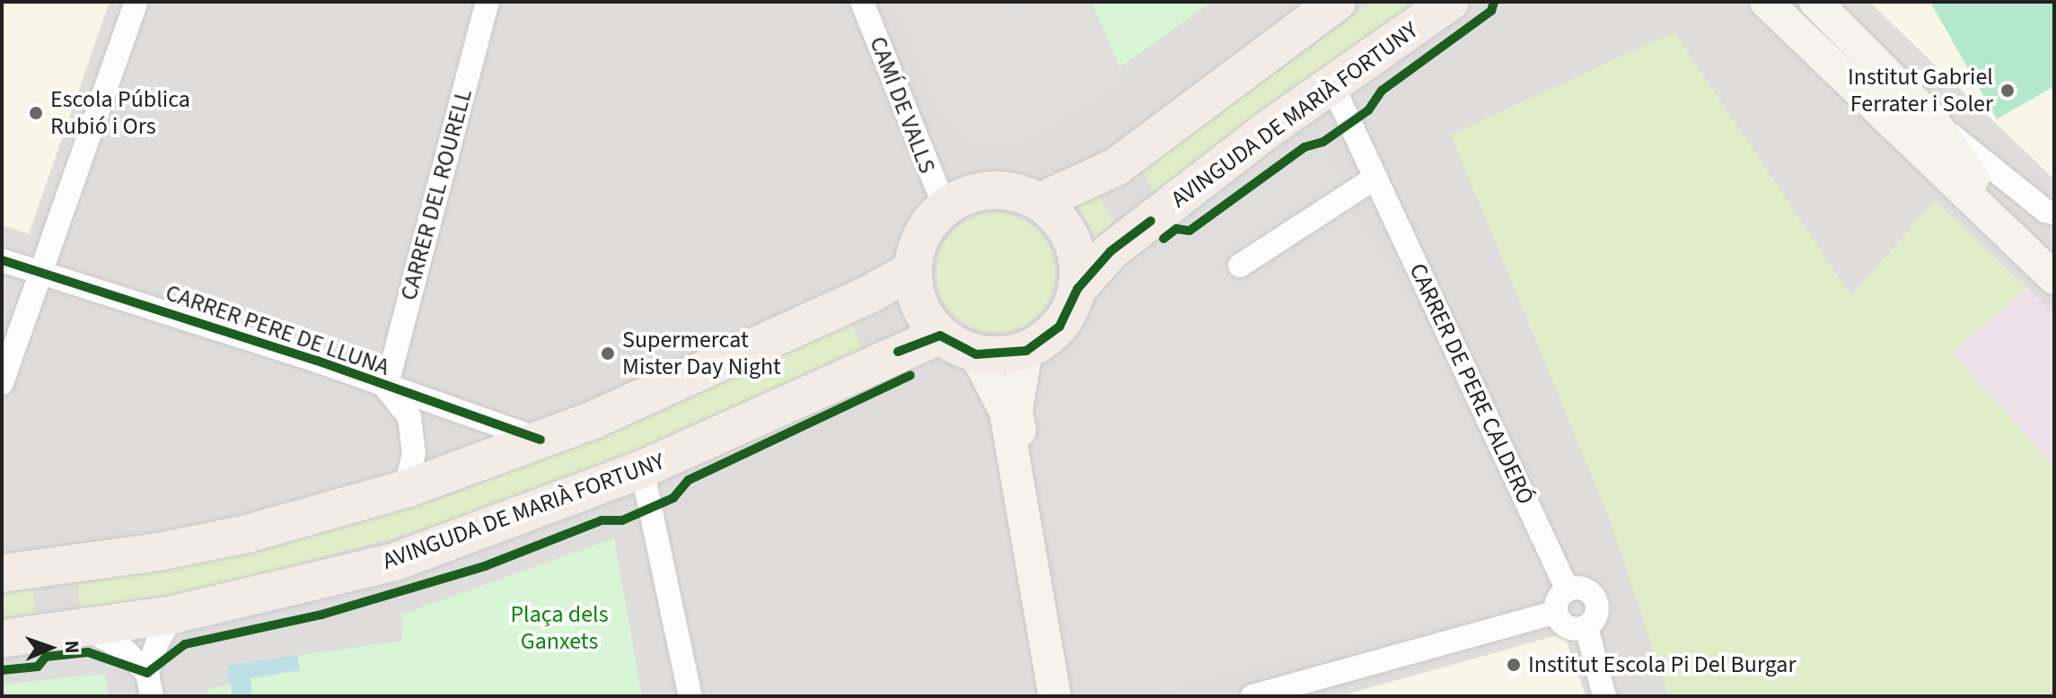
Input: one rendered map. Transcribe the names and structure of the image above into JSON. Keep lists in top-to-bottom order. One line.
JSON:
{"streets":{"main road":["AVINGUDA DE MARIÀ FORTUNY"],"street":["CAMÍ DE VALLS","CARRER DEL ROURELL","CARRER PERE DE LLUNA","CARRER DE PERE CALDERÓ"]},"crossings":[["CAMÍ DE VALLS","AVINGUDA DE MARIÀ FORTUNY"],["AVINGUDA DE MARIÀ FORTUNY","CARRER DE PERE CALDERÓ"],["CARRER DEL ROURELL","CARRER PERE DE LLUNA"]],"parks":["Plaça dels Ganxets"],"places":["Institut Gabriel Ferrater i Soler","Escola Pública Rubió i Ors","Supermercat Mister Day Night","Institut Escola Pi Del Burgar"],"north":"right"}
